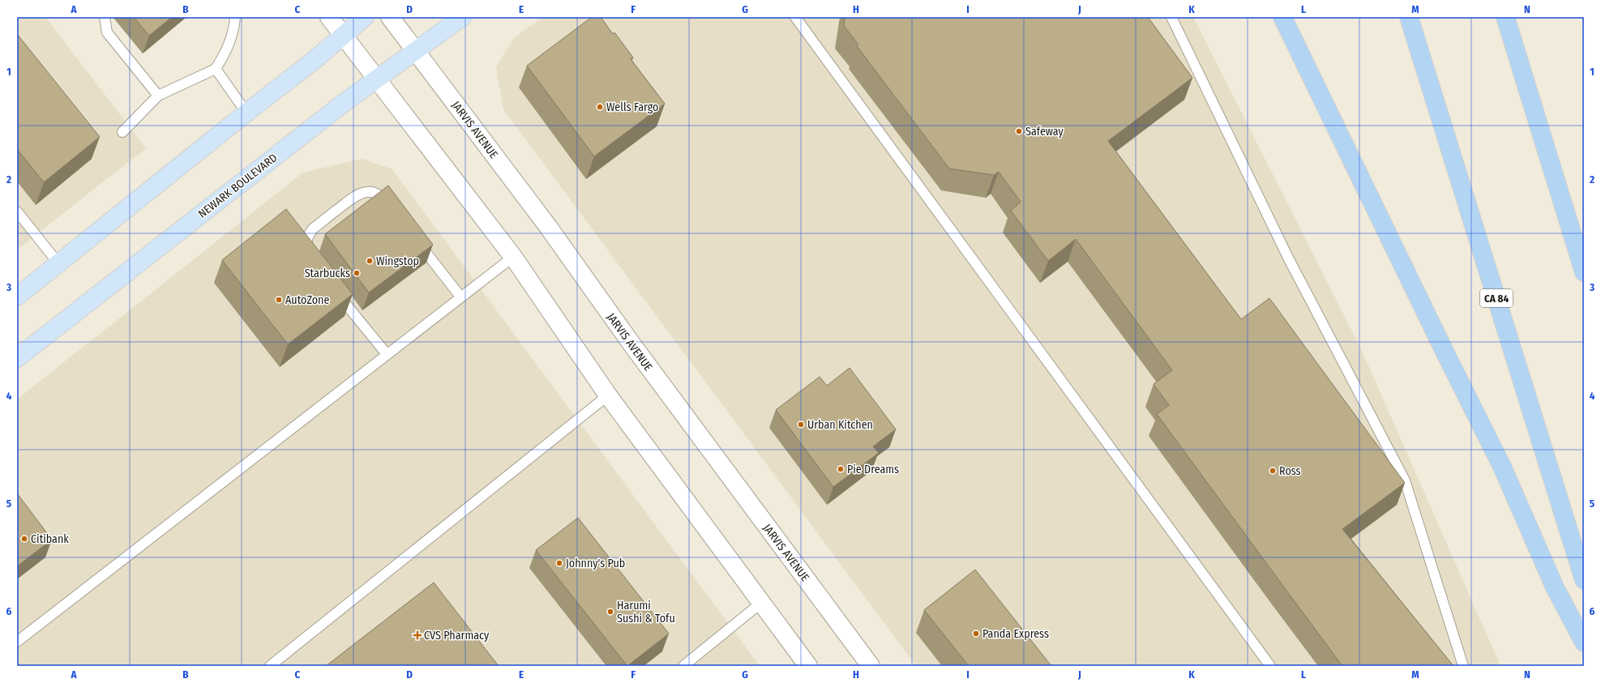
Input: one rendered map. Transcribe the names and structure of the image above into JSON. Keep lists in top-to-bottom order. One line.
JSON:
{"streets":{"highway":["CA 84"],"main road":["NEWARK BOULEVARD"],"street":["JARVIS AVENUE"]},"crossings":[["JARVIS AVENUE","NEWARK BOULEVARD"]],"places":{"other":["Wells Fargo","Safeway","Wingstop","Starbucks","AutoZone","Urban Kitchen","Pie Dreams","Ross","Citibank","Johnny's Pub","Harumi Sushi & Tofu","Panda Express"],"health":["CVS Pharmacy"]},"grid":{"columns":["A","B","C","D","E","F","G","H","I","J","K","L","M","N"],"rows":["1","2","3","4","5","6"]}}
